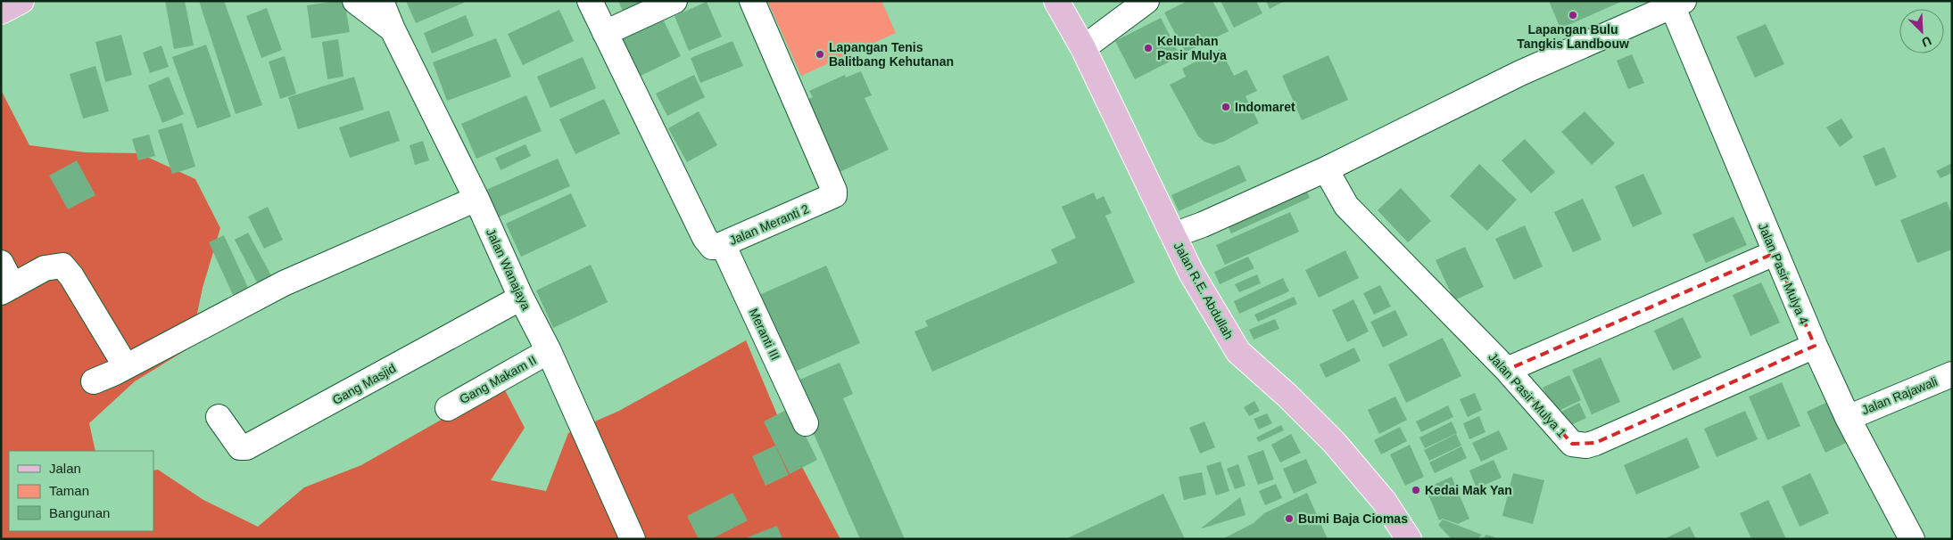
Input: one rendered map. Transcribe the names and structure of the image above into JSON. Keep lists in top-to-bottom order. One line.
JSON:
{"streets":{"main road":["Jalan R.E. Abdullah"],"street":["Jalan Meranti 2","Jalan Wanajaya","Jalan Pasir Mulya 4","Meranti III","Gang Makam II","Gang Masjid","Jalan Pasir Mulya 1","Jalan Rajawali"]},"crossings":[["Jalan Meranti 2","Meranti III"],["Jalan Wanajaya","Gang Makam II"],["Jalan Wanajaya","Gang Masjid"],["Jalan Pasir Mulya 4","Jalan Pasir Mulya 1"],["Jalan Pasir Mulya 4","Jalan Rajawali"]],"places":["Lapangan Bulu Tangkis Landbouw","Kelurahan Pasir Mulya","Lapangan Tenis Balitbang Kehutanan","Indomaret","Kedai Mak Yan","Bumi Baja Ciomas"],"legend":["Jalan","Taman","Bangunan"],"north":"bottom right"}
